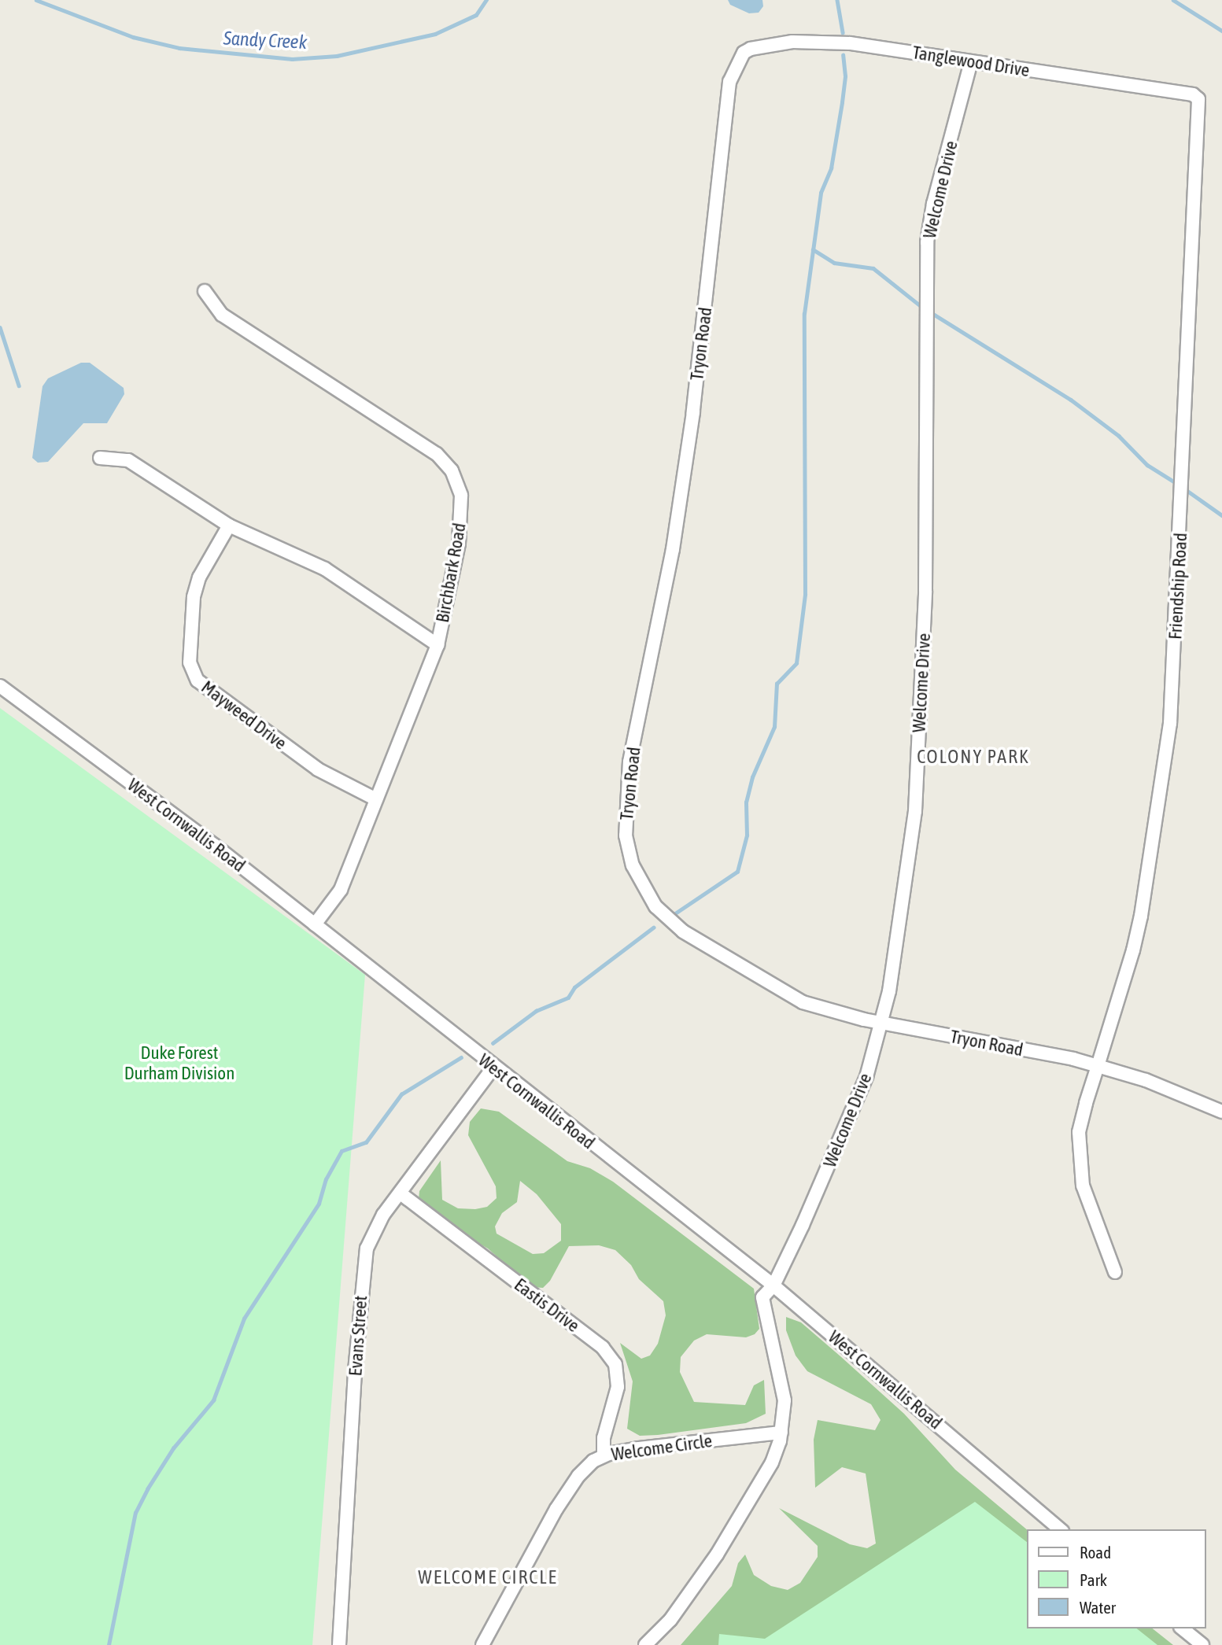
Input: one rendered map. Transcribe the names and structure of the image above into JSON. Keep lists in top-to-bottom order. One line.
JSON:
{"streets":{"street":["Tanglewood Drive","Welcome Drive","Tryon Road","Birchbark Road","Friendship Road","Mayweed Drive","West Cornwallis Road","Eastis Drive","Evans Street","Welcome Circle"]},"crossings":[["Tanglewood Drive","Welcome Drive"],["Tanglewood Drive","Tryon Road"],["Tanglewood Drive","Friendship Road"],["Welcome Drive","Tryon Road"],["Welcome Drive","West Cornwallis Road"],["Tryon Road","Friendship Road"],["Birchbark Road","Mayweed Drive"],["Birchbark Road","West Cornwallis Road"],["West Cornwallis Road","Evans Street"],["Eastis Drive","Evans Street"],["Eastis Drive","Welcome Circle"]],"districts":["COLONY PARK","WELCOME CIRCLE"],"water":["Sandy Creek"],"parks":["Duke Forest Durham Division"],"legend":["Road","Park","Water"]}
